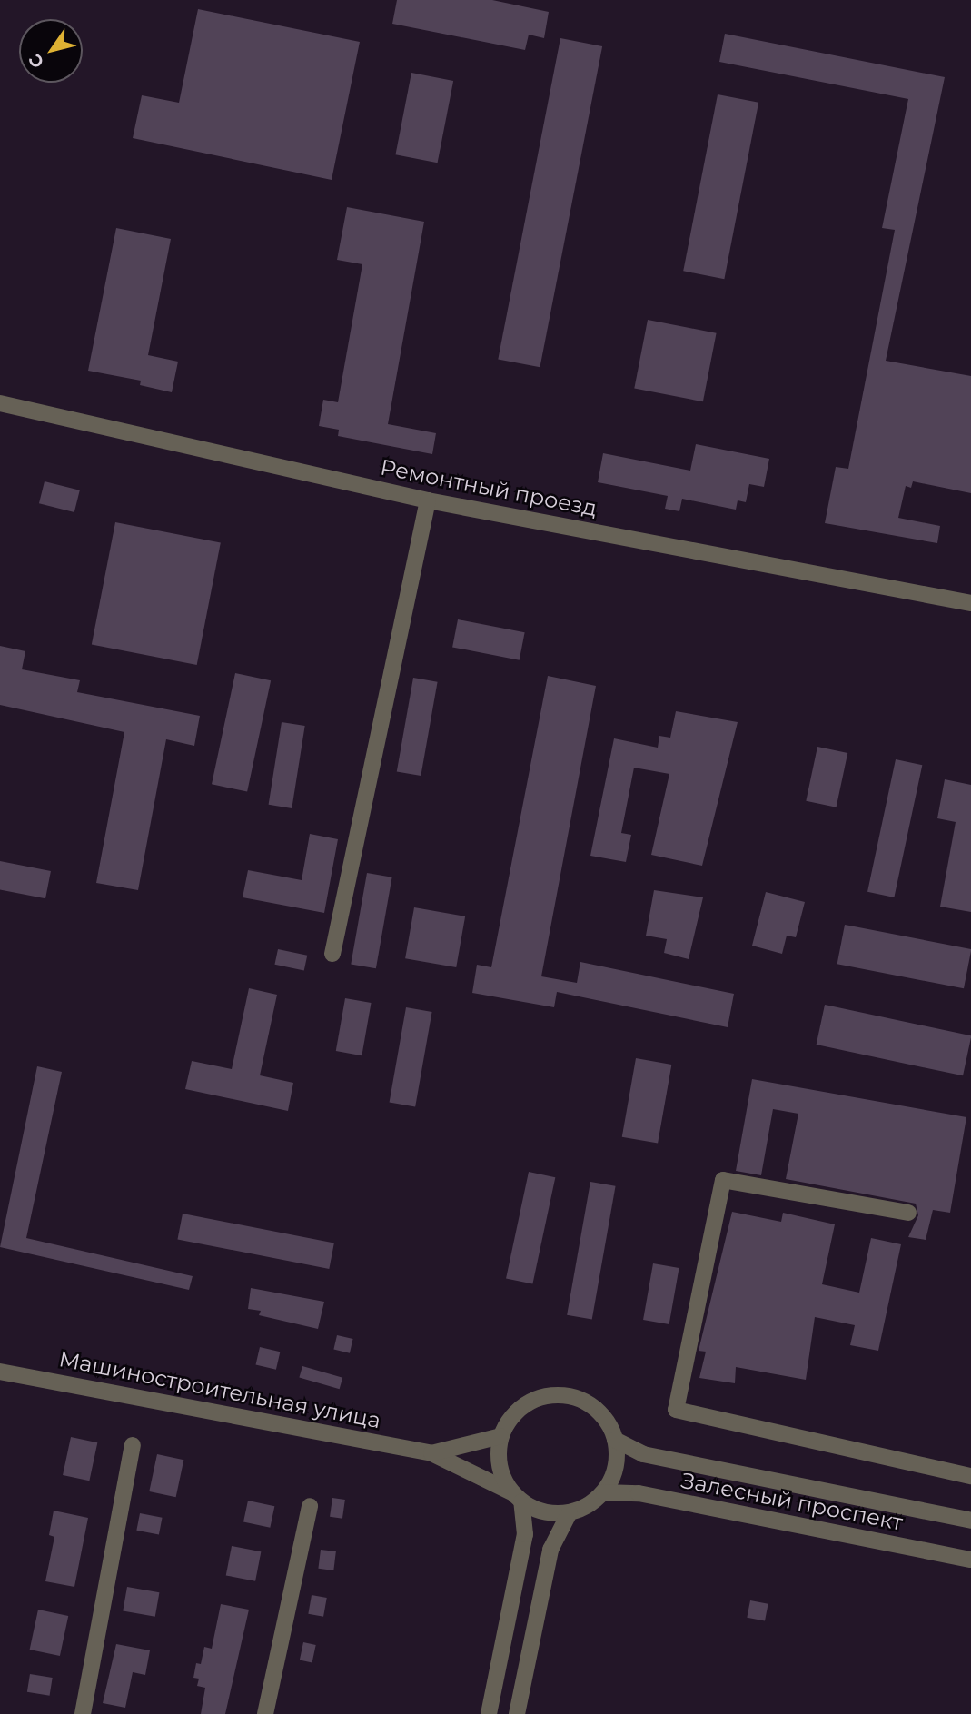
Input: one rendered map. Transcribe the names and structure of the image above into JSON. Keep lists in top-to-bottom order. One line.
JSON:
{"streets":{"street":["Ремонтный проезд","Машиностроительная улица","Залесный проспект"]},"crossings":[["Машиностроительная улица","Залесный проспект"]],"north":"bottom left"}
